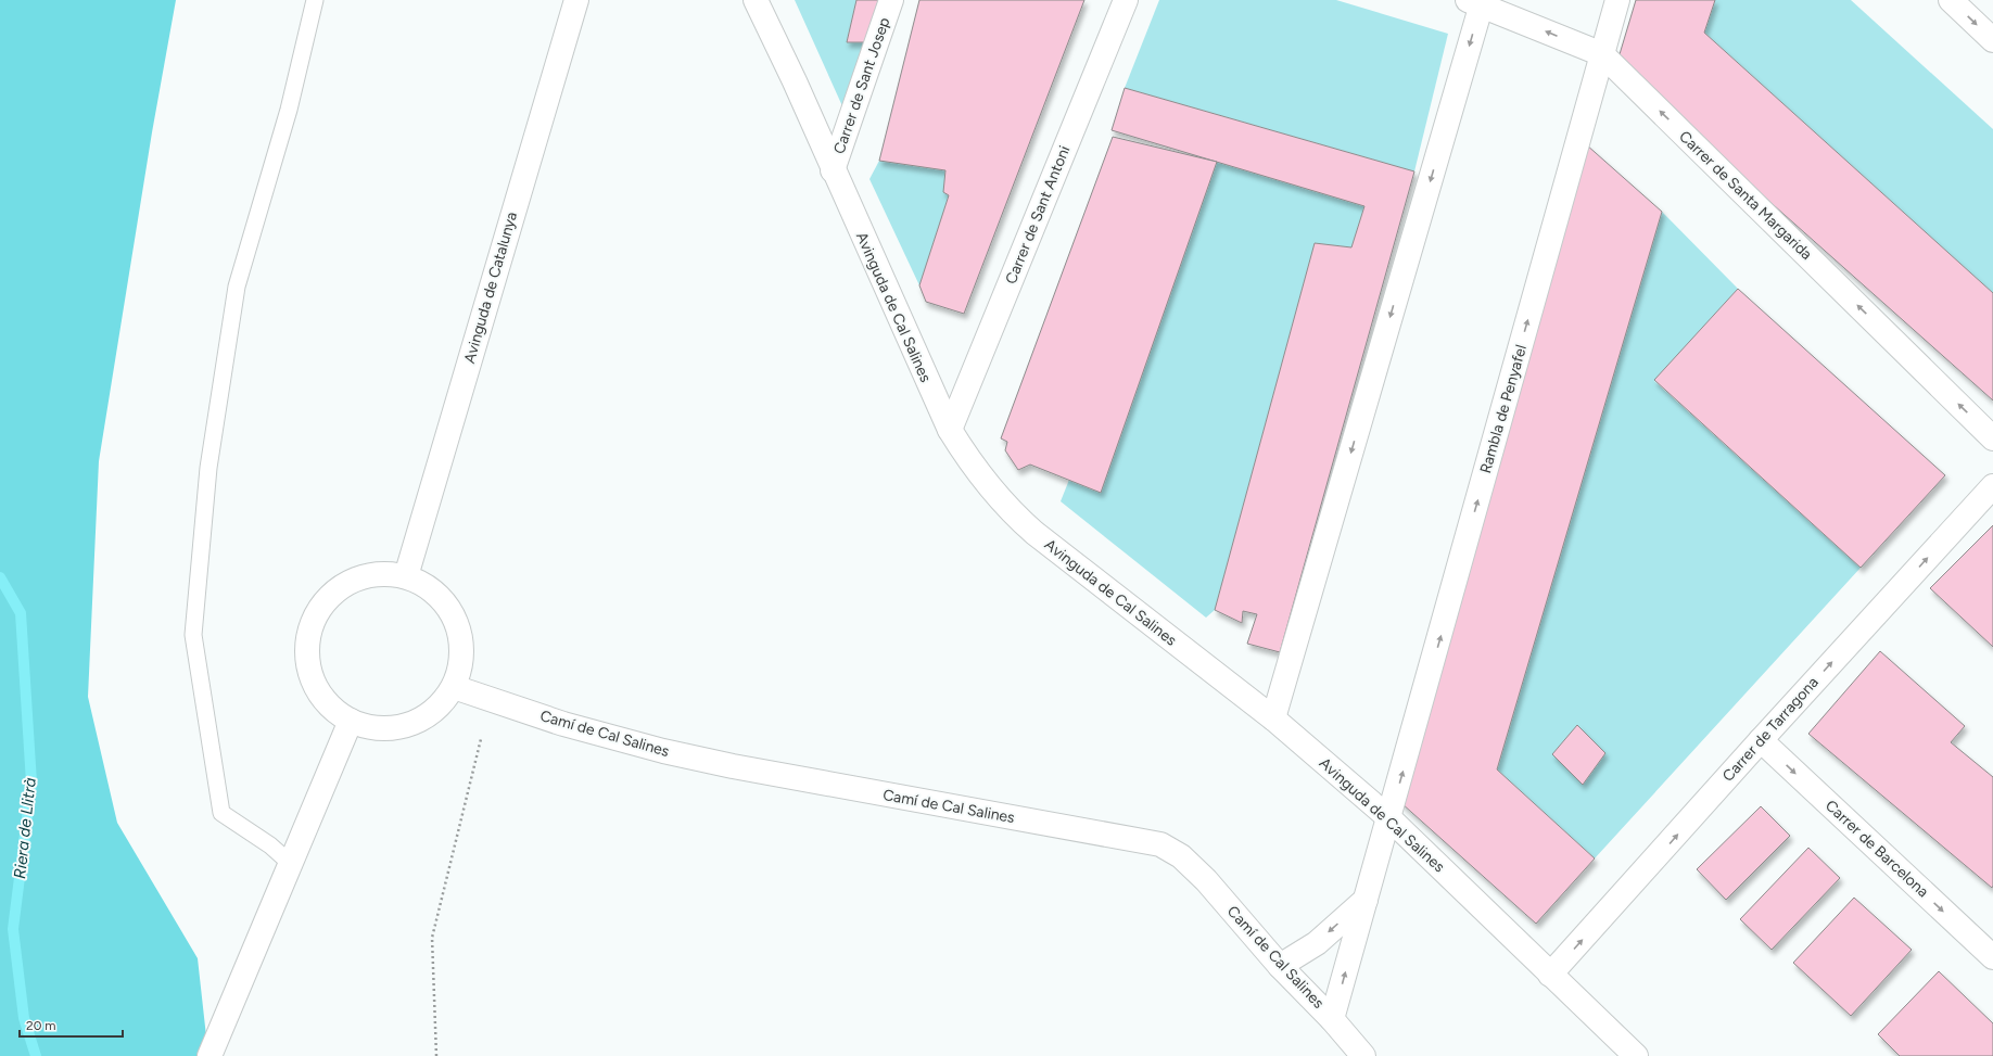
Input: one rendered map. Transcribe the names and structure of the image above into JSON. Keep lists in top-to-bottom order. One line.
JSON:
{"streets":{"street":["Carrer de Sant Josep","Carrer de Santa Margarida","Carrer de Sant Antoni","Avinguda de Catalunya","Avinguda de Cal Salines","Rambla de Penyafel","Carrer de Tarragona","Camí de Cal Salines","Carrer de Barcelona"]},"crossings":[["Carrer de Sant Josep","Avinguda de Cal Salines"],["Carrer de Santa Margarida","Rambla de Penyafel"],["Carrer de Sant Antoni","Avinguda de Cal Salines"],["Avinguda de Catalunya","Camí de Cal Salines"],["Avinguda de Cal Salines","Rambla de Penyafel"],["Avinguda de Cal Salines","Carrer de Tarragona"],["Rambla de Penyafel","Camí de Cal Salines"],["Carrer de Tarragona","Carrer de Barcelona"]],"one_way":["Carrer de Santa Margarida","Carrer de Tarragona","Carrer de Barcelona"],"water":["Riera de Llitrà"],"scale_bar":"20 m"}
